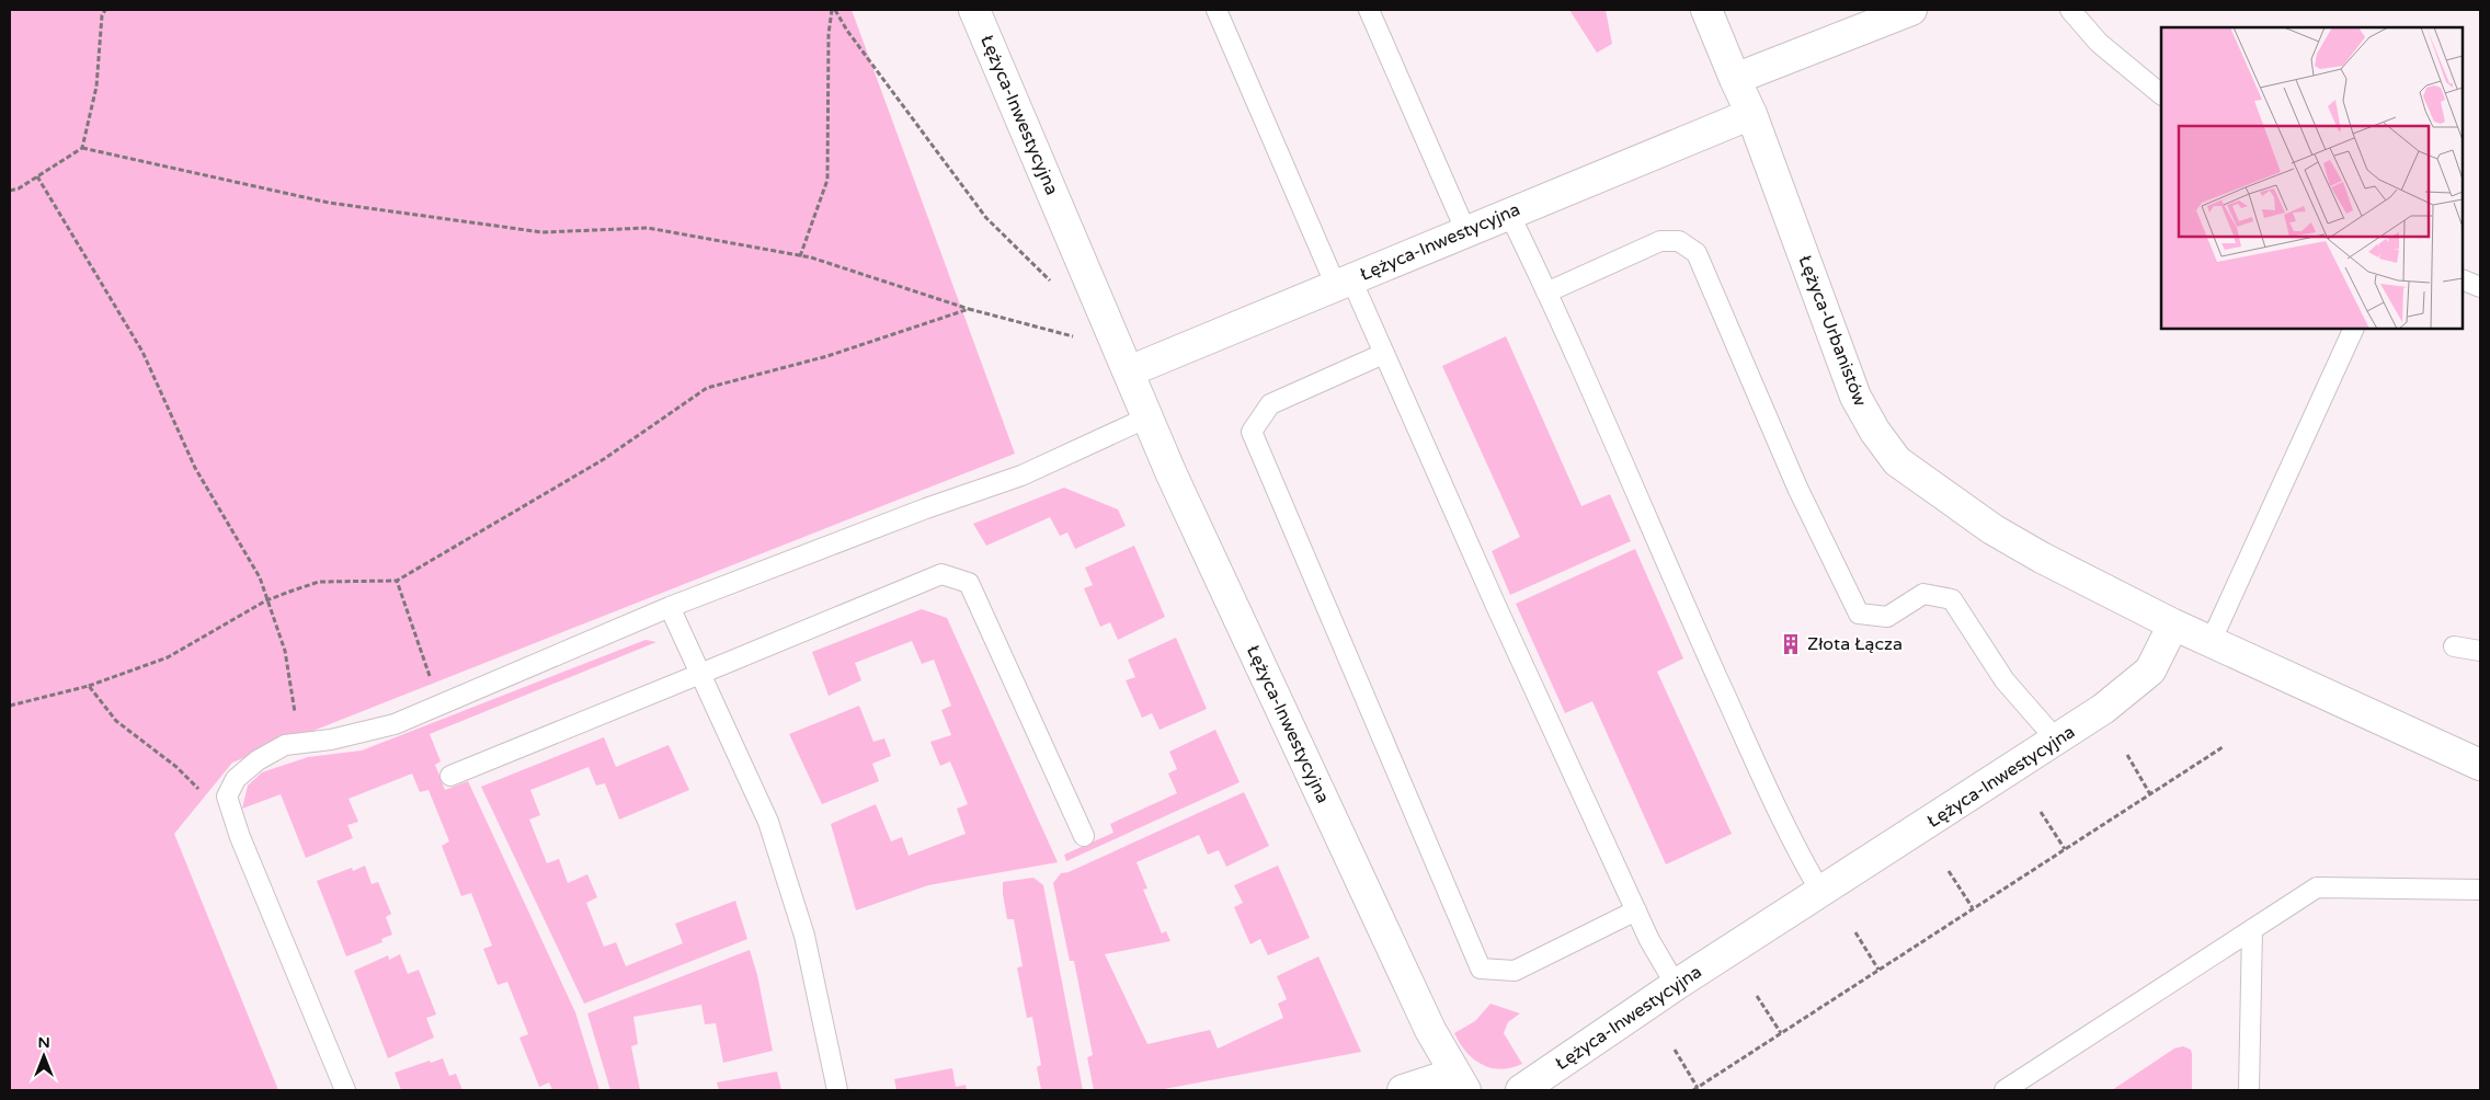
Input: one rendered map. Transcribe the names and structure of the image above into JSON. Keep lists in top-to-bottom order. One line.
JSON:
{"streets":{"street":["Łężyca-Inwestycyjna","Łężyca-Urbanistów"]},"crossings":[["Łężyca-Inwestycyjna","Łężyca-Urbanistów"]],"places":{"building":["Złota Łącza"]},"north":"top"}
